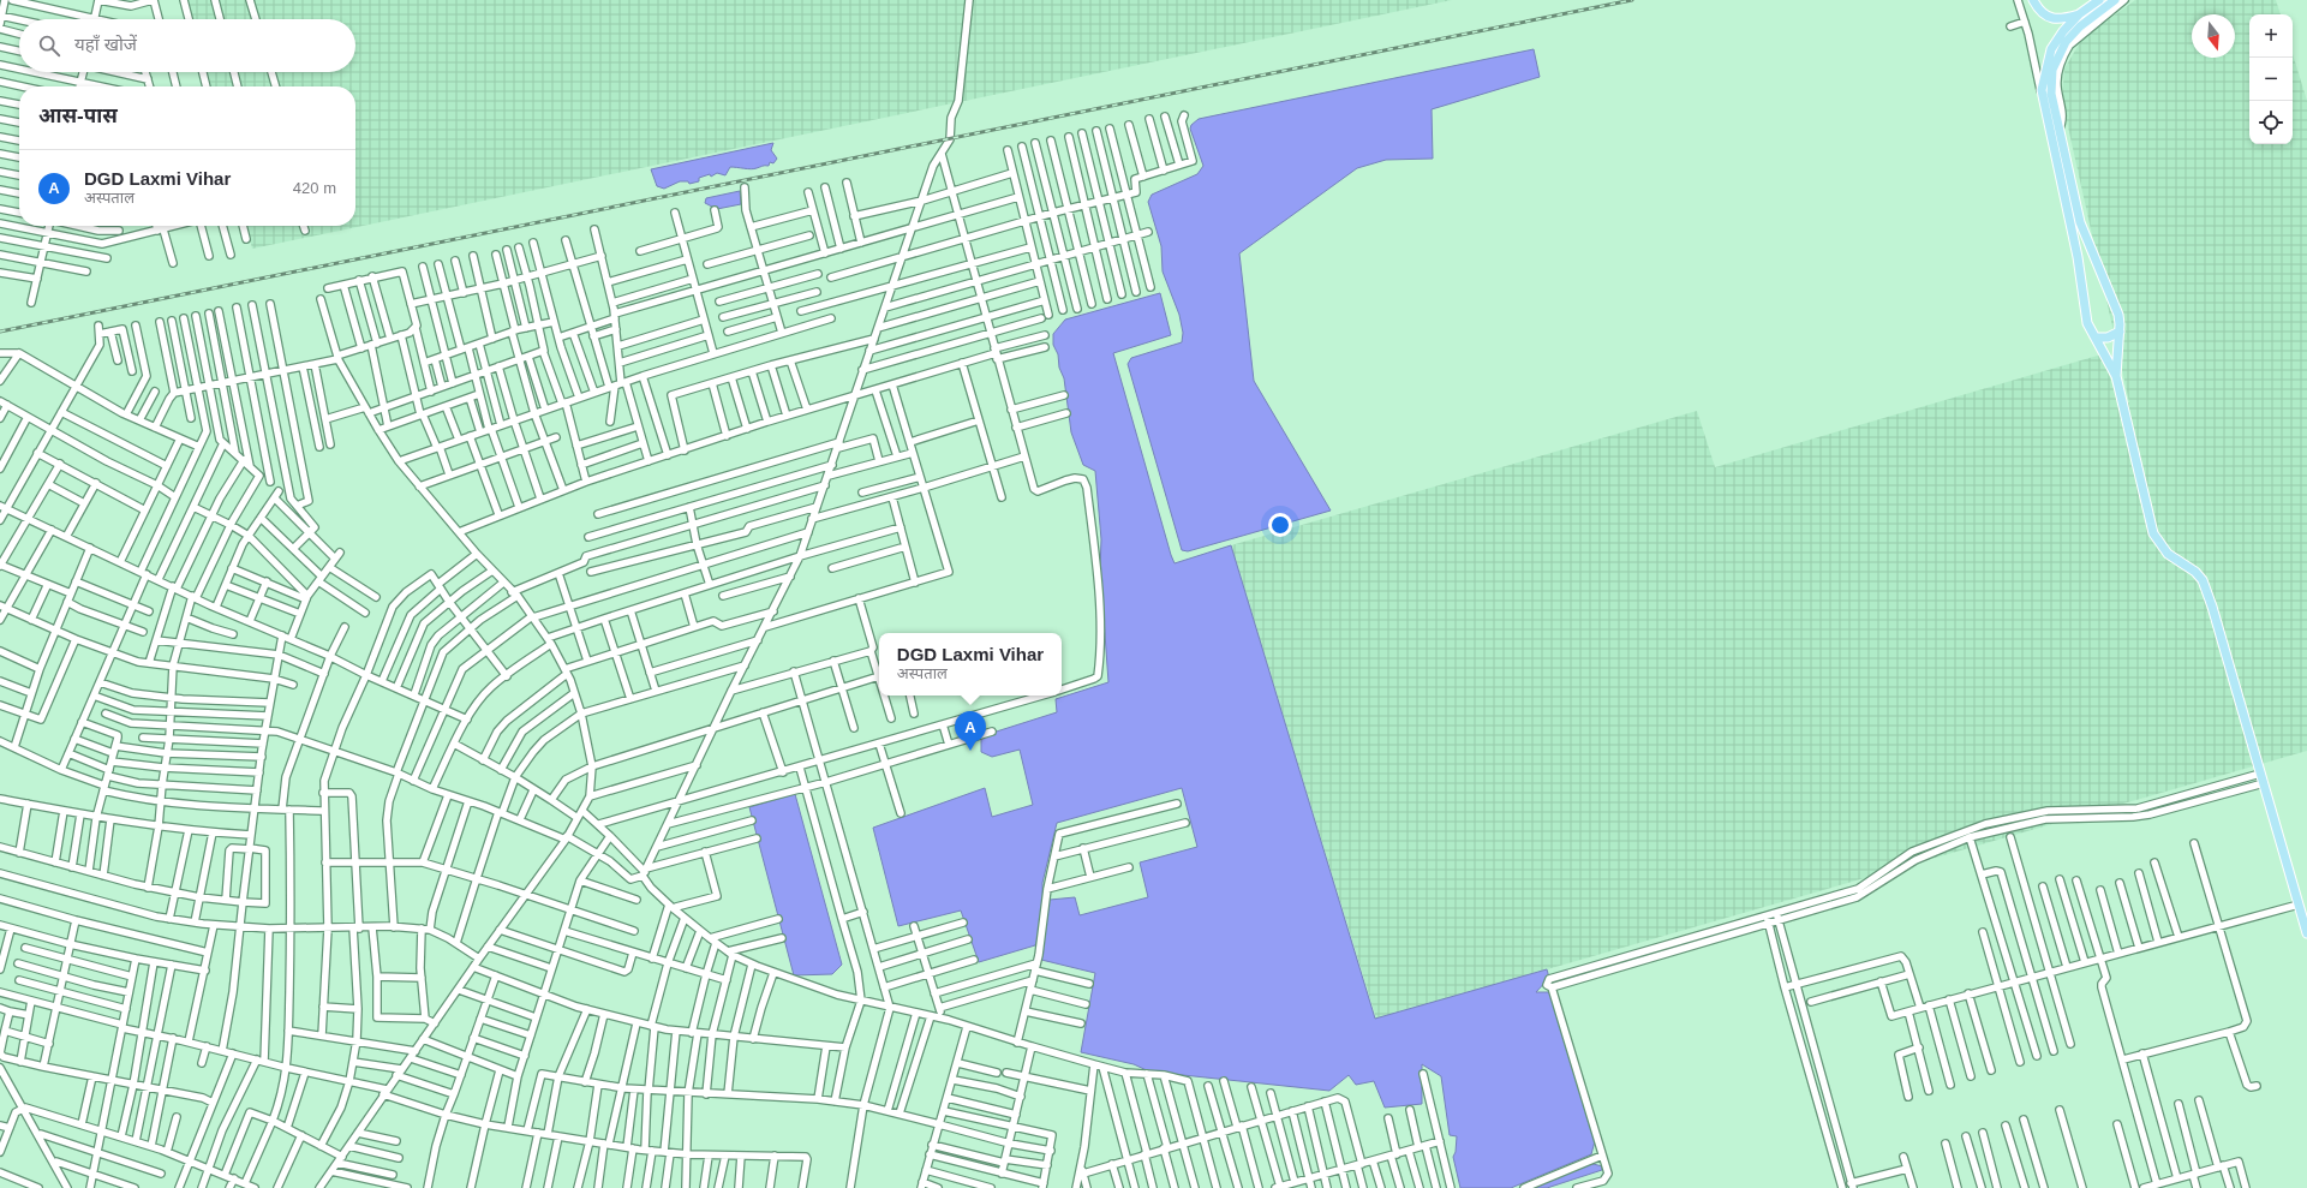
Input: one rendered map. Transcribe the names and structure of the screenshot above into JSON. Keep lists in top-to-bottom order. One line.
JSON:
{"north":"bottom","page":{"map_buttons":["+","−"],"search":"यहाँ खोजें","heading":"आस-पास","list":[{"mark":"A","name":"DGD Laxmi Vihar","note":"अस्पताल","value":"420 m"}],"popup":["DGD Laxmi Vihar","अस्पताल"],"pins":"A"}}
